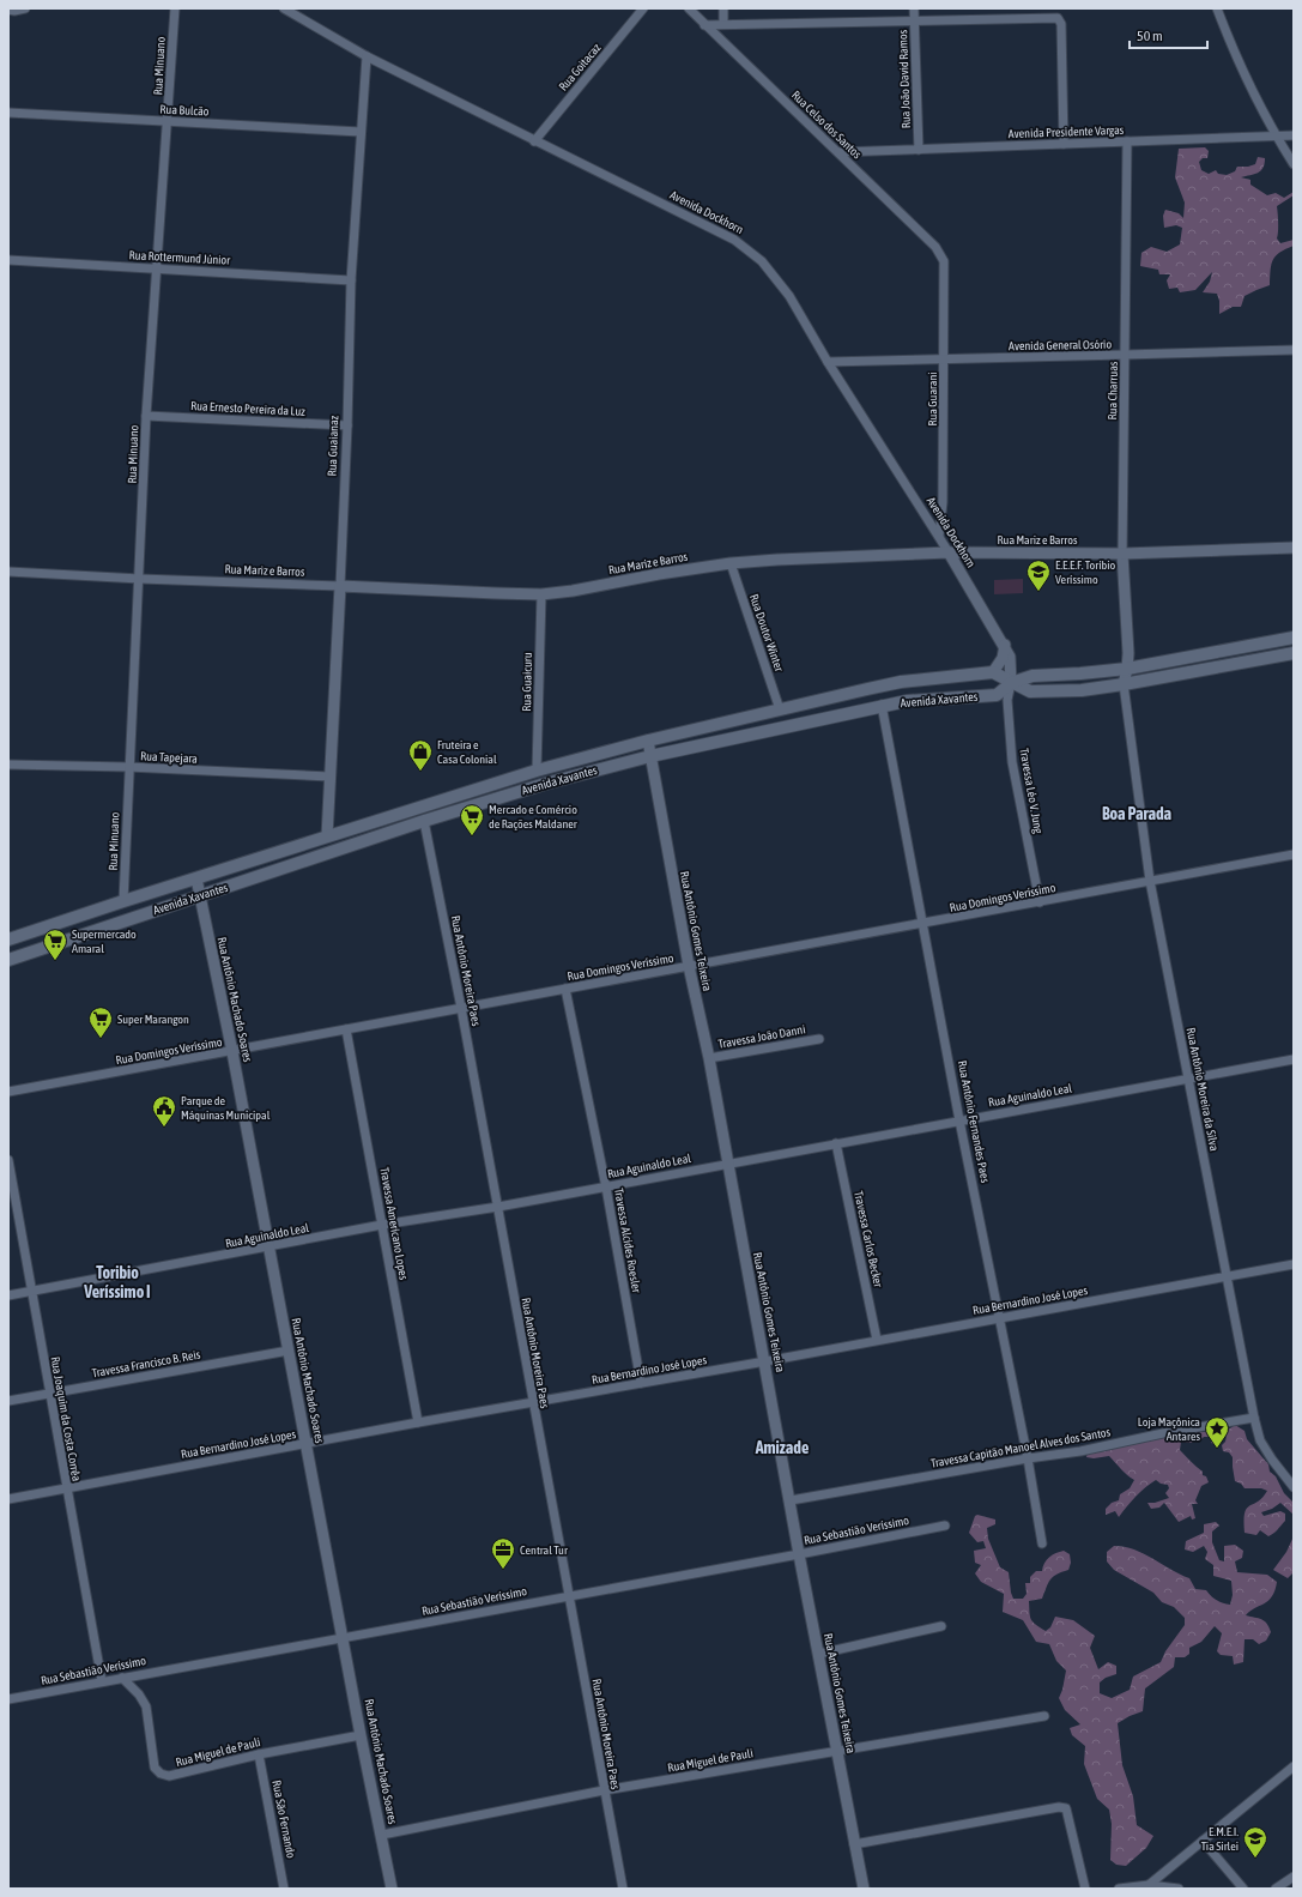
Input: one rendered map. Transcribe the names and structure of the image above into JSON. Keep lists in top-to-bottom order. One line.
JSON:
{"streets":{"main road":["Avenida Xavantes"],"street":["Rua Minuano","Rua Goitacaz","Rua João David Ramos","Rua Bulcão","Rua Celso dos Santos","Avenida Presidente Vargas","Avenida Dockhorn","Rua Rottermund Júnior","Avenida General Osório","Rua Charruas","Rua Guarani","Rua Ernesto Pereira da Luz","Rua Guaianaz","Rua Mariz e Barros","Rua Doutor Winter","Rua Guaicuru","Rua Tapejara","Travessa Léo V. Jung","Rua Domingos Veríssimo","Rua Antônio Gomes Teixeira","Rua Antônio Moreira Paes","Rua Antônio Machado Soares","Travessa João Danni","Rua Antônio Moreira da Silva","Rua Aguinaldo Leal","Rua Antônio Fernandes Paes","Travessa Americano Lopes","Travessa Carlos Becker","Travessa Alcides Roesler","Rua Bernardino José Lopes","Travessa Francisco B. Reis","Rua Joaquim da Costa Corrêa","Travessa Capitão Manoel Alves dos Santos","Rua Sebastião Veríssimo","Rua Miguel de Pauli","Rua São Fernando"]},"crossings":[["Rua Minuano","Rua Bulcão"],["Rua Minuano","Rua Rottermund Júnior"],["Rua Minuano","Rua Ernesto Pereira da Luz"],["Rua Minuano","Rua Mariz e Barros"],["Rua Minuano","Avenida Xavantes"],["Rua Minuano","Rua Tapejara"],["Rua Goitacaz","Avenida Dockhorn"],["Rua João David Ramos","Avenida Presidente Vargas"],["Rua Bulcão","Rua Guaianaz"],["Rua Celso dos Santos","Avenida Presidente Vargas"],["Rua Celso dos Santos","Rua Guarani"],["Avenida Presidente Vargas","Rua Charruas"],["Avenida Dockhorn","Avenida General Osório"],["Avenida Dockhorn","Rua Guarani"],["Avenida Dockhorn","Rua Guaianaz"],["Avenida Dockhorn","Rua Mariz e Barros"],["Avenida Dockhorn","Avenida Xavantes"],["Avenida Dockhorn","Travessa Léo V. Jung"],["Rua Rottermund Júnior","Rua Guaianaz"],["Avenida General Osório","Rua Charruas"],["Avenida General Osório","Rua Guarani"],["Rua Charruas","Rua Mariz e Barros"],["Rua Ernesto Pereira da Luz","Rua Guaianaz"],["Rua Guaianaz","Rua Mariz e Barros"],["Rua Guaianaz","Avenida Xavantes"],["Rua Guaianaz","Rua Tapejara"],["Rua Mariz e Barros","Rua Doutor Winter"],["Rua Mariz e Barros","Rua Guaicuru"],["Rua Doutor Winter","Avenida Xavantes"],["Rua Guaicuru","Avenida Xavantes"],["Avenida Xavantes","Travessa Léo V. Jung"],["Avenida Xavantes","Rua Antônio Gomes Teixeira"],["Avenida Xavantes","Rua Antônio Moreira Paes"],["Avenida Xavantes","Rua Antônio Machado Soares"],["Avenida Xavantes","Rua Antônio Fernandes Paes"],["Travessa Léo V. Jung","Rua Domingos Veríssimo"],["Rua Domingos Veríssimo","Rua Antônio Gomes Teixeira"],["Rua Domingos Veríssimo","Rua Antônio Moreira Paes"],["Rua Domingos Veríssimo","Rua Antônio Machado Soares"],["Rua Domingos Veríssimo","Rua Antônio Moreira da Silva"],["Rua Domingos Veríssimo","Rua Antônio Fernandes Paes"],["Rua Domingos Veríssimo","Travessa Americano Lopes"],["Rua Domingos Veríssimo","Travessa Alcides Roesler"],["Rua Antônio Gomes Teixeira","Travessa João Danni"],["Rua Antônio Gomes Teixeira","Rua Aguinaldo Leal"],["Rua Antônio Gomes Teixeira","Rua Bernardino José Lopes"],["Rua Antônio Gomes Teixeira","Travessa Capitão Manoel Alves dos Santos"],["Rua Antônio Gomes Teixeira","Rua Sebastião Veríssimo"],["Rua Antônio Gomes Teixeira","Rua Miguel de Pauli"],["Rua Antônio Moreira Paes","Rua Aguinaldo Leal"],["Rua Antônio Moreira Paes","Rua Bernardino José Lopes"],["Rua Antônio Moreira Paes","Rua Sebastião Veríssimo"],["Rua Antônio Moreira Paes","Rua Miguel de Pauli"],["Rua Antônio Machado Soares","Rua Aguinaldo Leal"],["Rua Antônio Machado Soares","Rua Bernardino José Lopes"],["Rua Antônio Machado Soares","Travessa Francisco B. Reis"],["Rua Antônio Machado Soares","Rua Sebastião Veríssimo"],["Rua Antônio Machado Soares","Rua Miguel de Pauli"],["Rua Antônio Moreira da Silva","Rua Aguinaldo Leal"],["Rua Antônio Moreira da Silva","Rua Bernardino José Lopes"],["Rua Antônio Moreira da Silva","Travessa Capitão Manoel Alves dos Santos"],["Rua Aguinaldo Leal","Rua Antônio Fernandes Paes"],["Rua Aguinaldo Leal","Travessa Americano Lopes"],["Rua Aguinaldo Leal","Travessa Carlos Becker"],["Rua Aguinaldo Leal","Travessa Alcides Roesler"],["Rua Aguinaldo Leal","Rua Joaquim da Costa Corrêa"],["Rua Antônio Fernandes Paes","Rua Bernardino José Lopes"],["Rua Antônio Fernandes Paes","Travessa Capitão Manoel Alves dos Santos"],["Travessa Americano Lopes","Rua Bernardino José Lopes"],["Travessa Carlos Becker","Rua Bernardino José Lopes"],["Travessa Alcides Roesler","Rua Bernardino José Lopes"],["Rua Bernardino José Lopes","Rua Joaquim da Costa Corrêa"],["Travessa Francisco B. Reis","Rua Joaquim da Costa Corrêa"],["Rua Joaquim da Costa Corrêa","Rua Sebastião Veríssimo"],["Rua Sebastião Veríssimo","Rua Miguel de Pauli"],["Rua Miguel de Pauli","Rua São Fernando"]],"districts":["Boa Parada","Toribio Veríssimo I","Amizade"],"places":{"school or university":["E.E.E.F. Toríbio Veríssimo","E.M.E.I. Tia Sirlei"],"shop":["Fruteira e Casa Colonial"],"supermarket":["Mercado e Comércio de Rações Maldaner","Supermercado Amaral","Super Marangon"],"public building":["Parque de Máquinas Municipal"],"place":["Loja Maçônica Antares"],"office":["Central Tur"]},"scale_bar":"50 m"}
